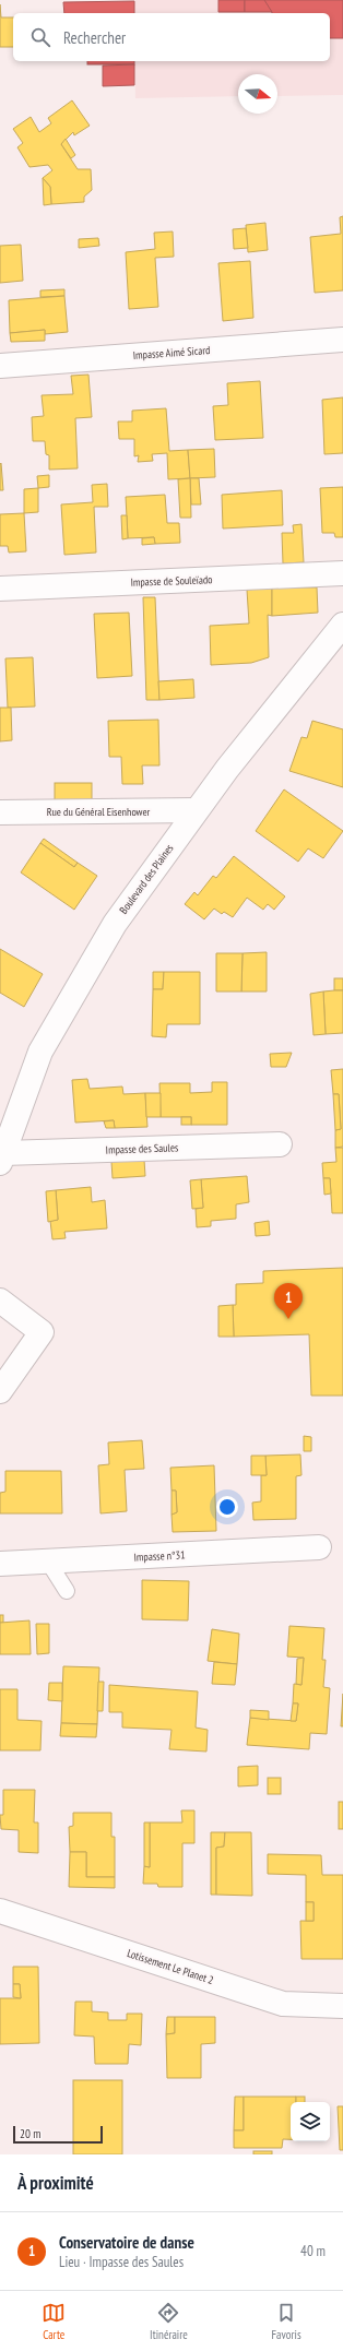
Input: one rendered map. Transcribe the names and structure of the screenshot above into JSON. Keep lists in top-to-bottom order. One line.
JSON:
{"streets":{"street":["Impasse Aimé Sicard","Impasse de Souleïado","Rue du Général Eisenhower","Boulevard des Plaines","Impasse des Saules","Impasse n°31","Lotissement Le Planet 2"]},"crossings":[["Rue du Général Eisenhower","Boulevard des Plaines"],["Boulevard des Plaines","Impasse des Saules"]],"scale_bar":"20 m","north":"right","page":{"search":"Rechercher","pins":"1","scale":"20 m","heading":"À proximité","list":[{"mark":"1","name":"Conservatoire de danse","note":"Lieu · Impasse des Saules","value":"40 m"}],"nav":["Carte","Itinéraire","Favoris"]}}
